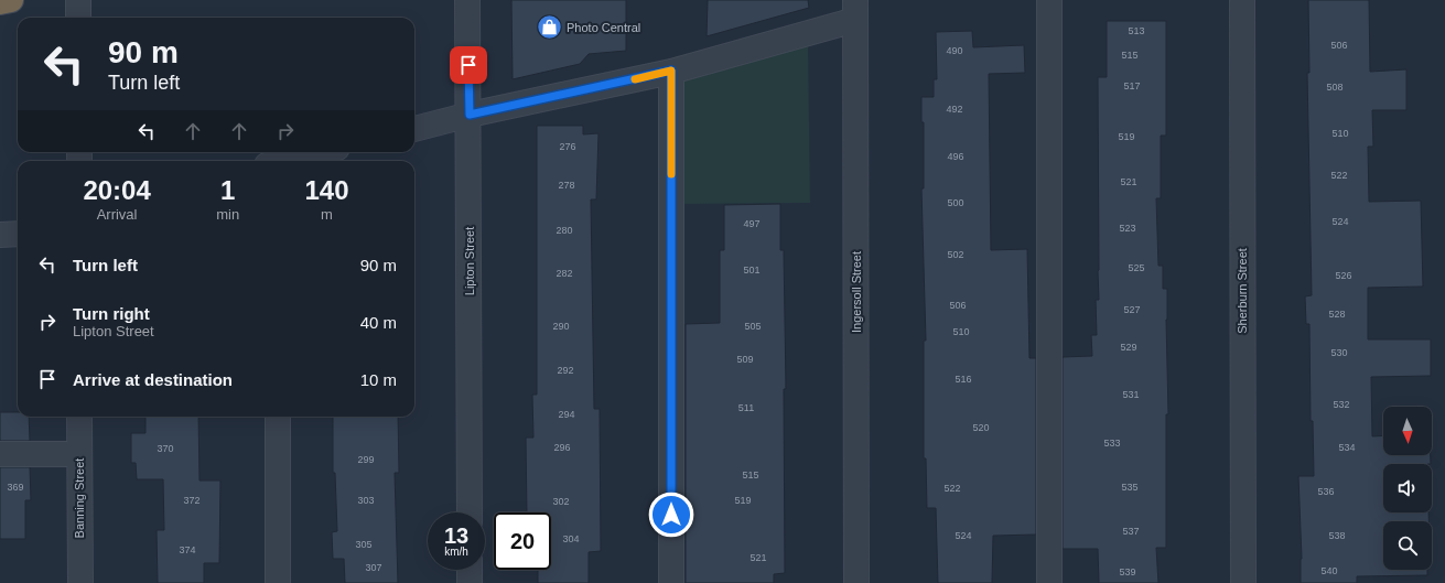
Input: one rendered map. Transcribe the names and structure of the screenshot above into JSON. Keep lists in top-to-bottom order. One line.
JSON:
{"streets":{"street":["Lipton Street","Sherburn Street","Ingersoll Street","Banning Street"]},"places":{"shop":["Photo Central"]},"house_numbers":["513","506","490","515","517","508","492","510","519","276","496","522","521","278","500","524","497","523","280","502","525","501","282","526","506","527","528","290","505","510","529","530","509","292","516","531","532","511","294","520","533","296","534","370","299","515","369","535","522","536","372","303","519","302","537","524","538","304","305","374","521","307","540","539"],"north":"bottom","page":{"turn":["90 m","Turn left"],"eta":["20:04","Arrival","1","min","140","m"],"list":[{"name":"Turn left","value":"90 m"},{"name":"Turn right","note":"Lipton Street","value":"40 m"},{"name":"Arrive at destination","value":"10 m"}],"speed":"13 km/h","limit":"20"}}
